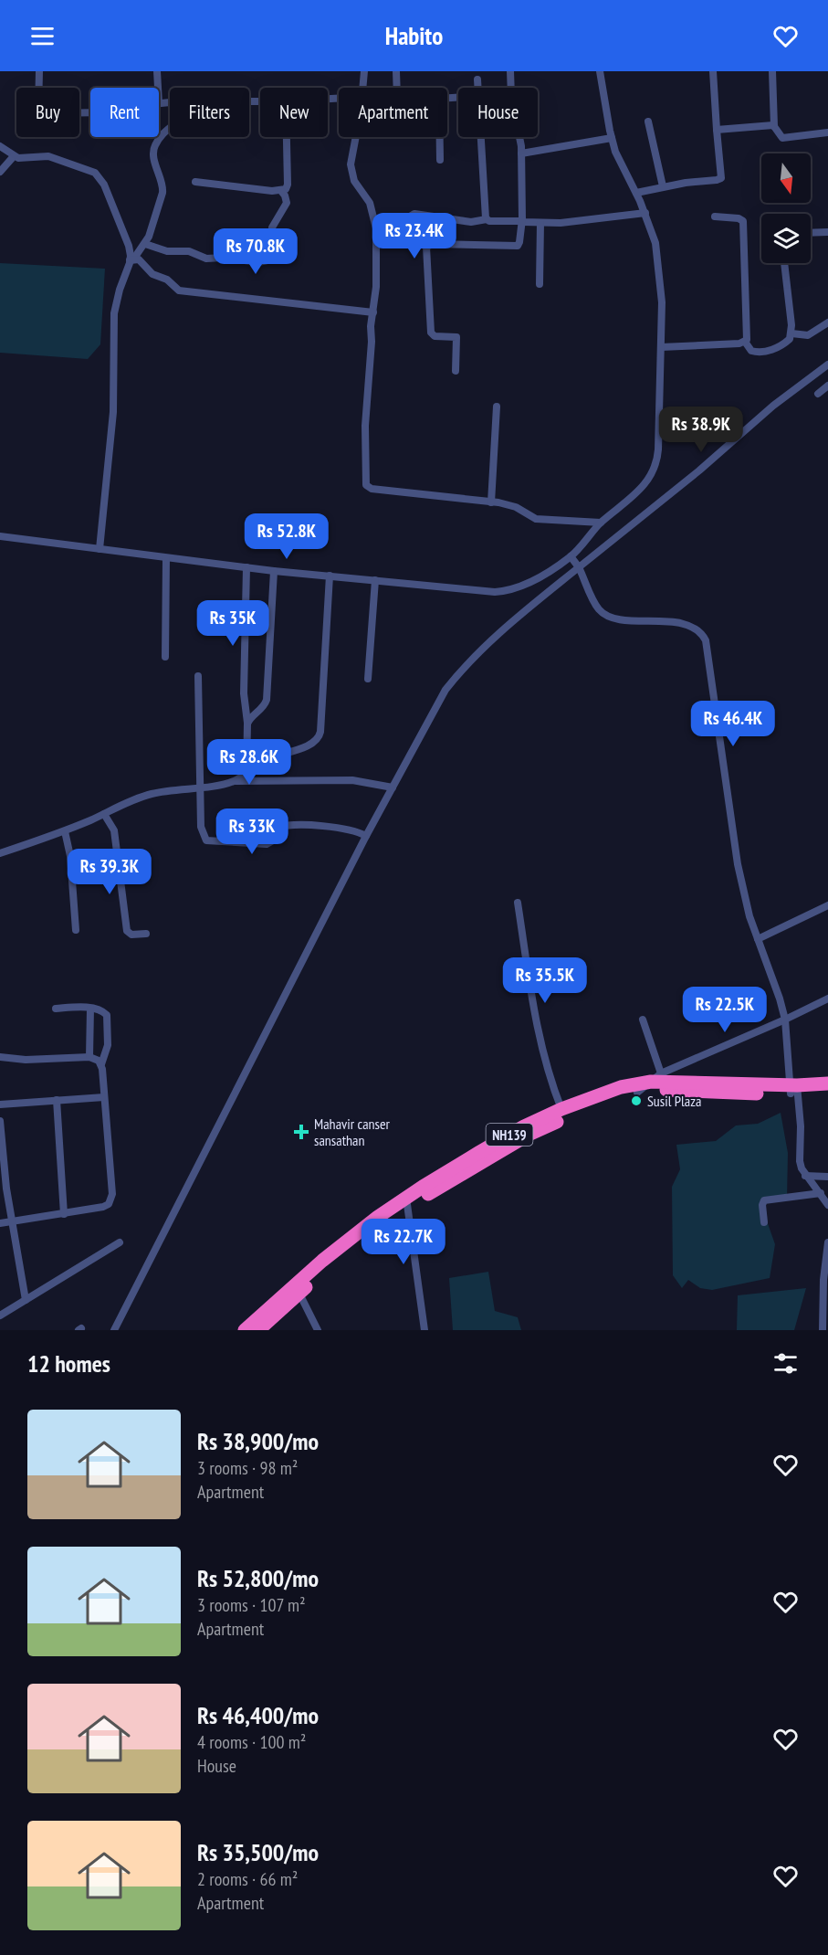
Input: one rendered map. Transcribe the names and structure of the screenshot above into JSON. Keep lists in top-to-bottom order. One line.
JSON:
{"streets":{"highway":["NH139"]},"places":{"other":["Susil Plaza"],"health":["Mahavir canser sansathan"]},"north":"bottom","page":{"header":"Habito","chip":["Buy","Rent","Filters","New","Apartment","House"],"price":["Rs 23.4K","Rs 70.8K","Rs 38.9K","Rs 52.8K","Rs 35K","Rs 46.4K","Rs 28.6K","Rs 33K","Rs 39.3K","Rs 35.5K","Rs 22.5K","Rs 22.7K"],"heading":"12 homes","list":[{"name":"Rs 38,900/mo","note":"3 rooms · 98 m² · Apartment"},{"name":"Rs 52,800/mo","note":"3 rooms · 107 m² · Apartment"},{"name":"Rs 46,400/mo","note":"4 rooms · 100 m² · House"},{"name":"Rs 35,500/mo","note":"2 rooms · 66 m² · Apartment"}]}}
